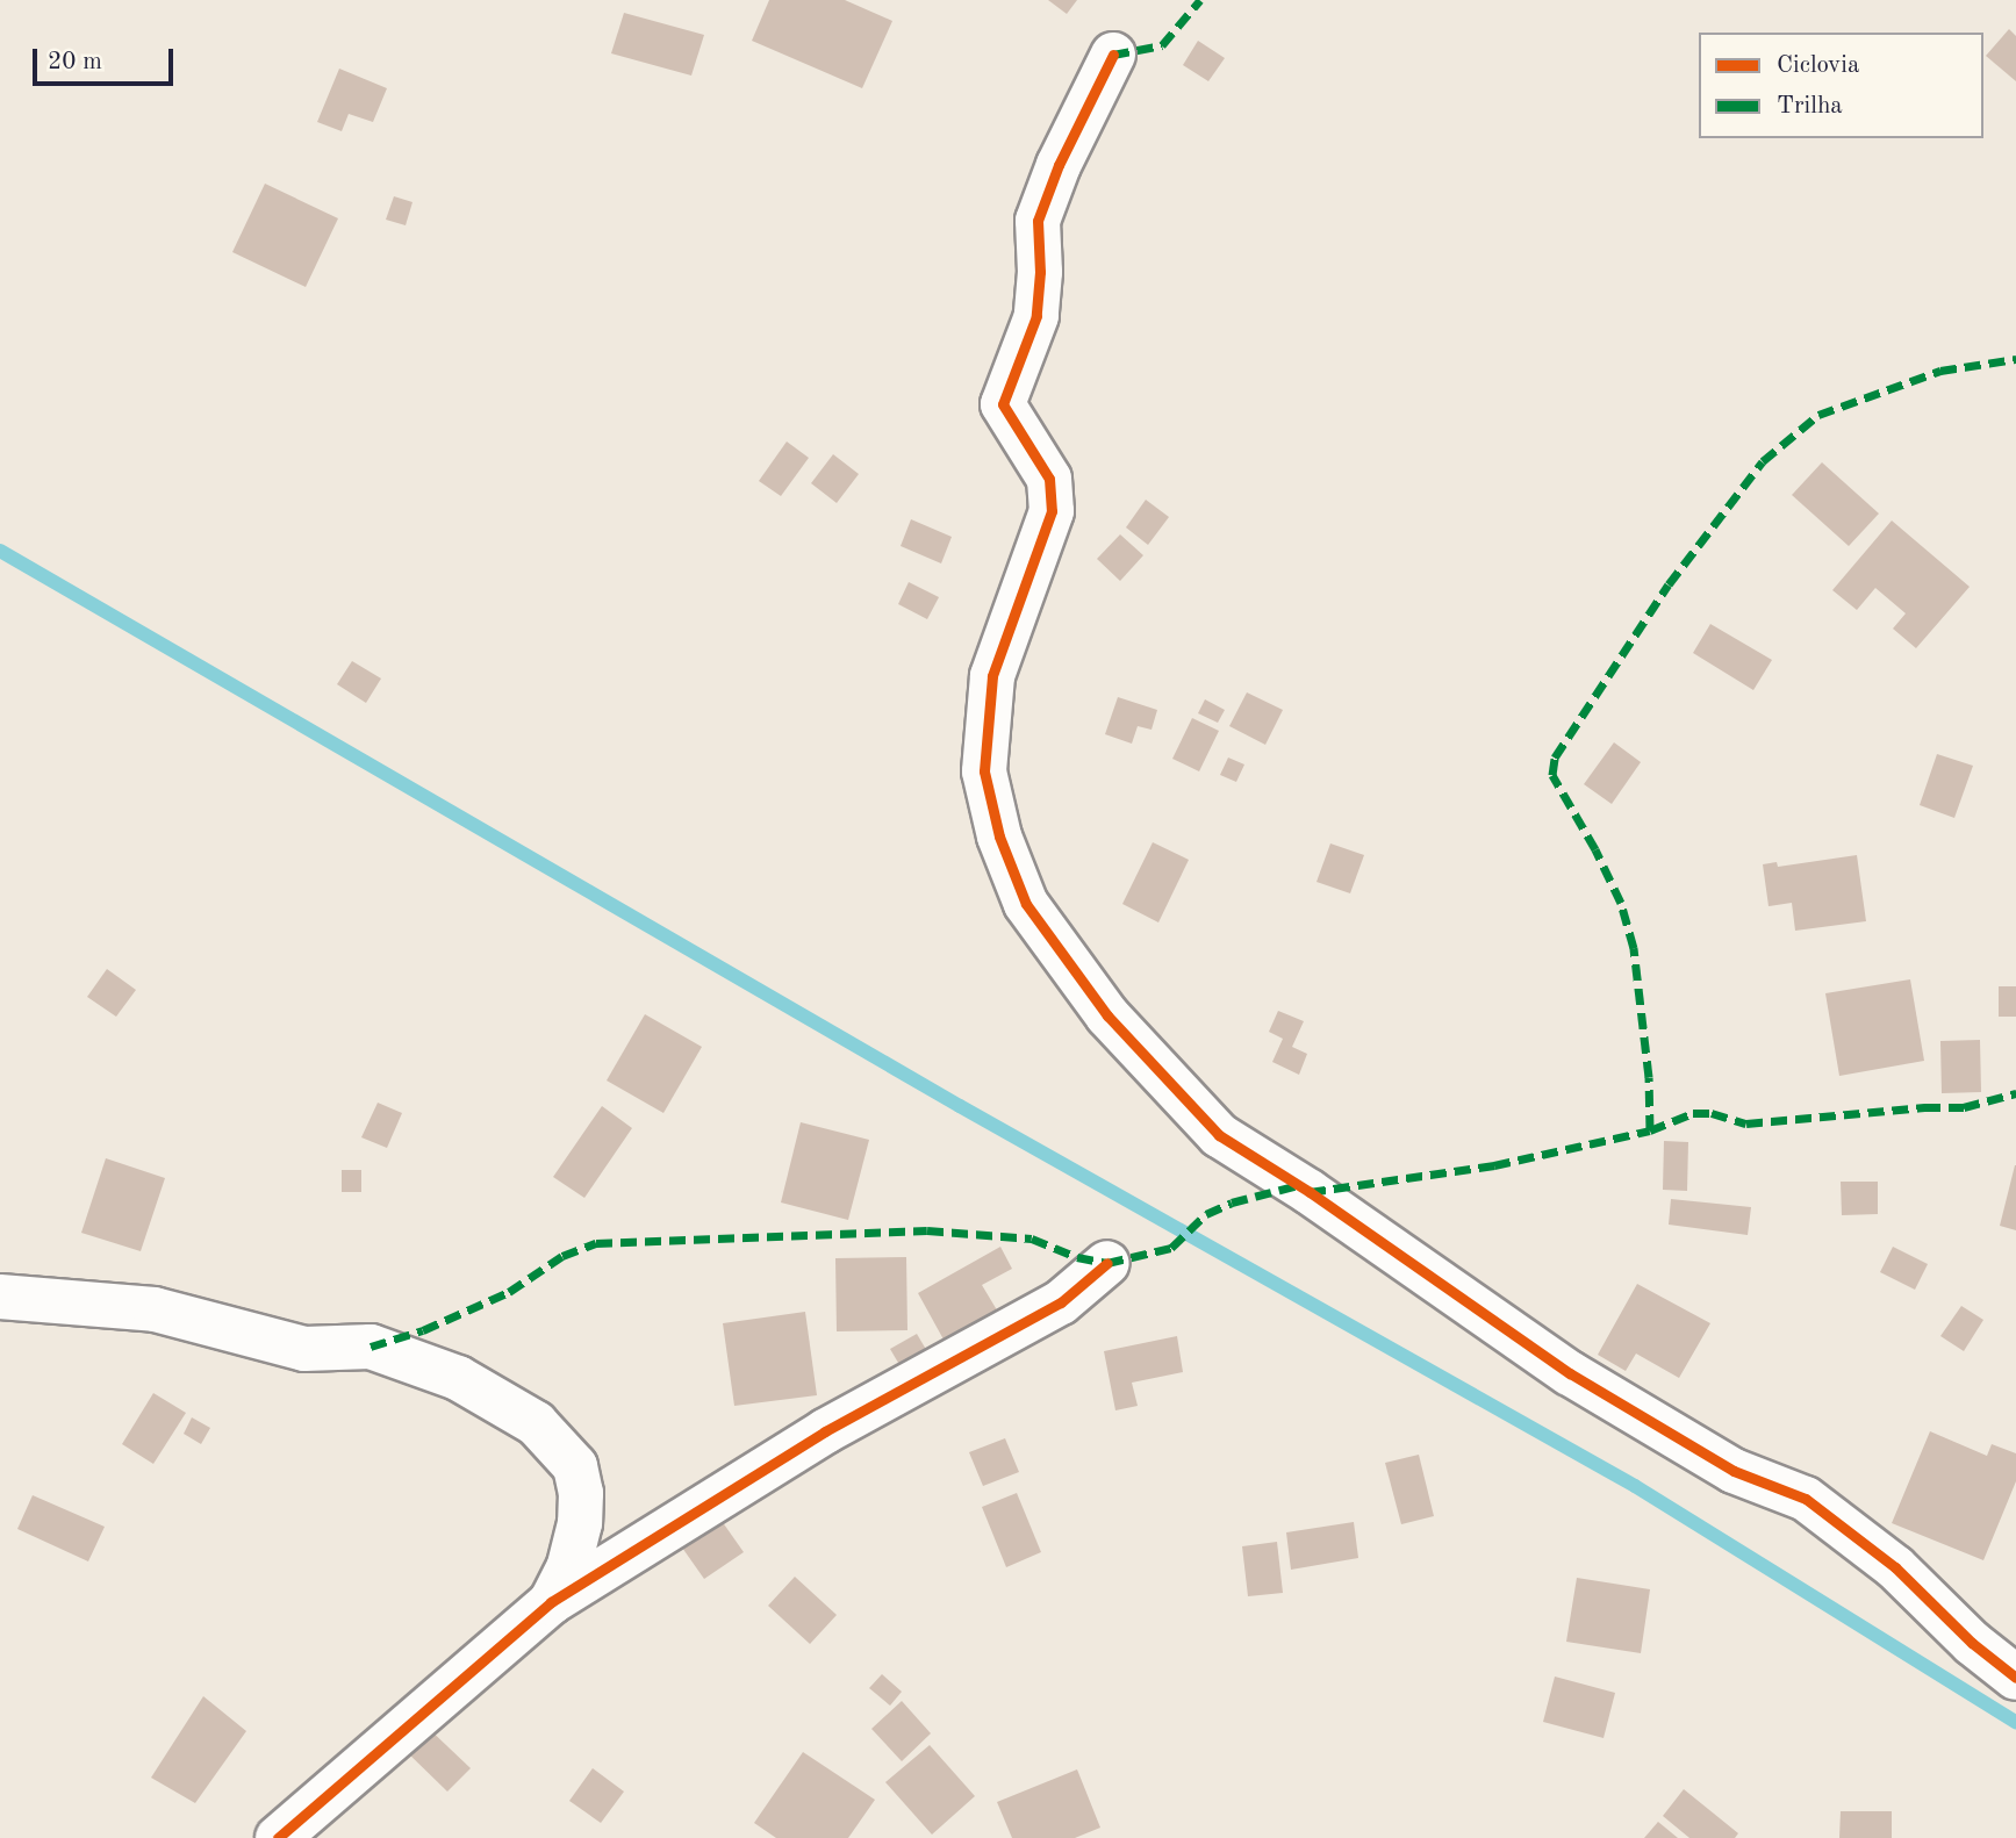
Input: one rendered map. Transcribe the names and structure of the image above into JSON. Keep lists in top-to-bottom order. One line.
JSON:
{"legend":["Ciclovia","Trilha"],"scale_bar":"20 m"}
